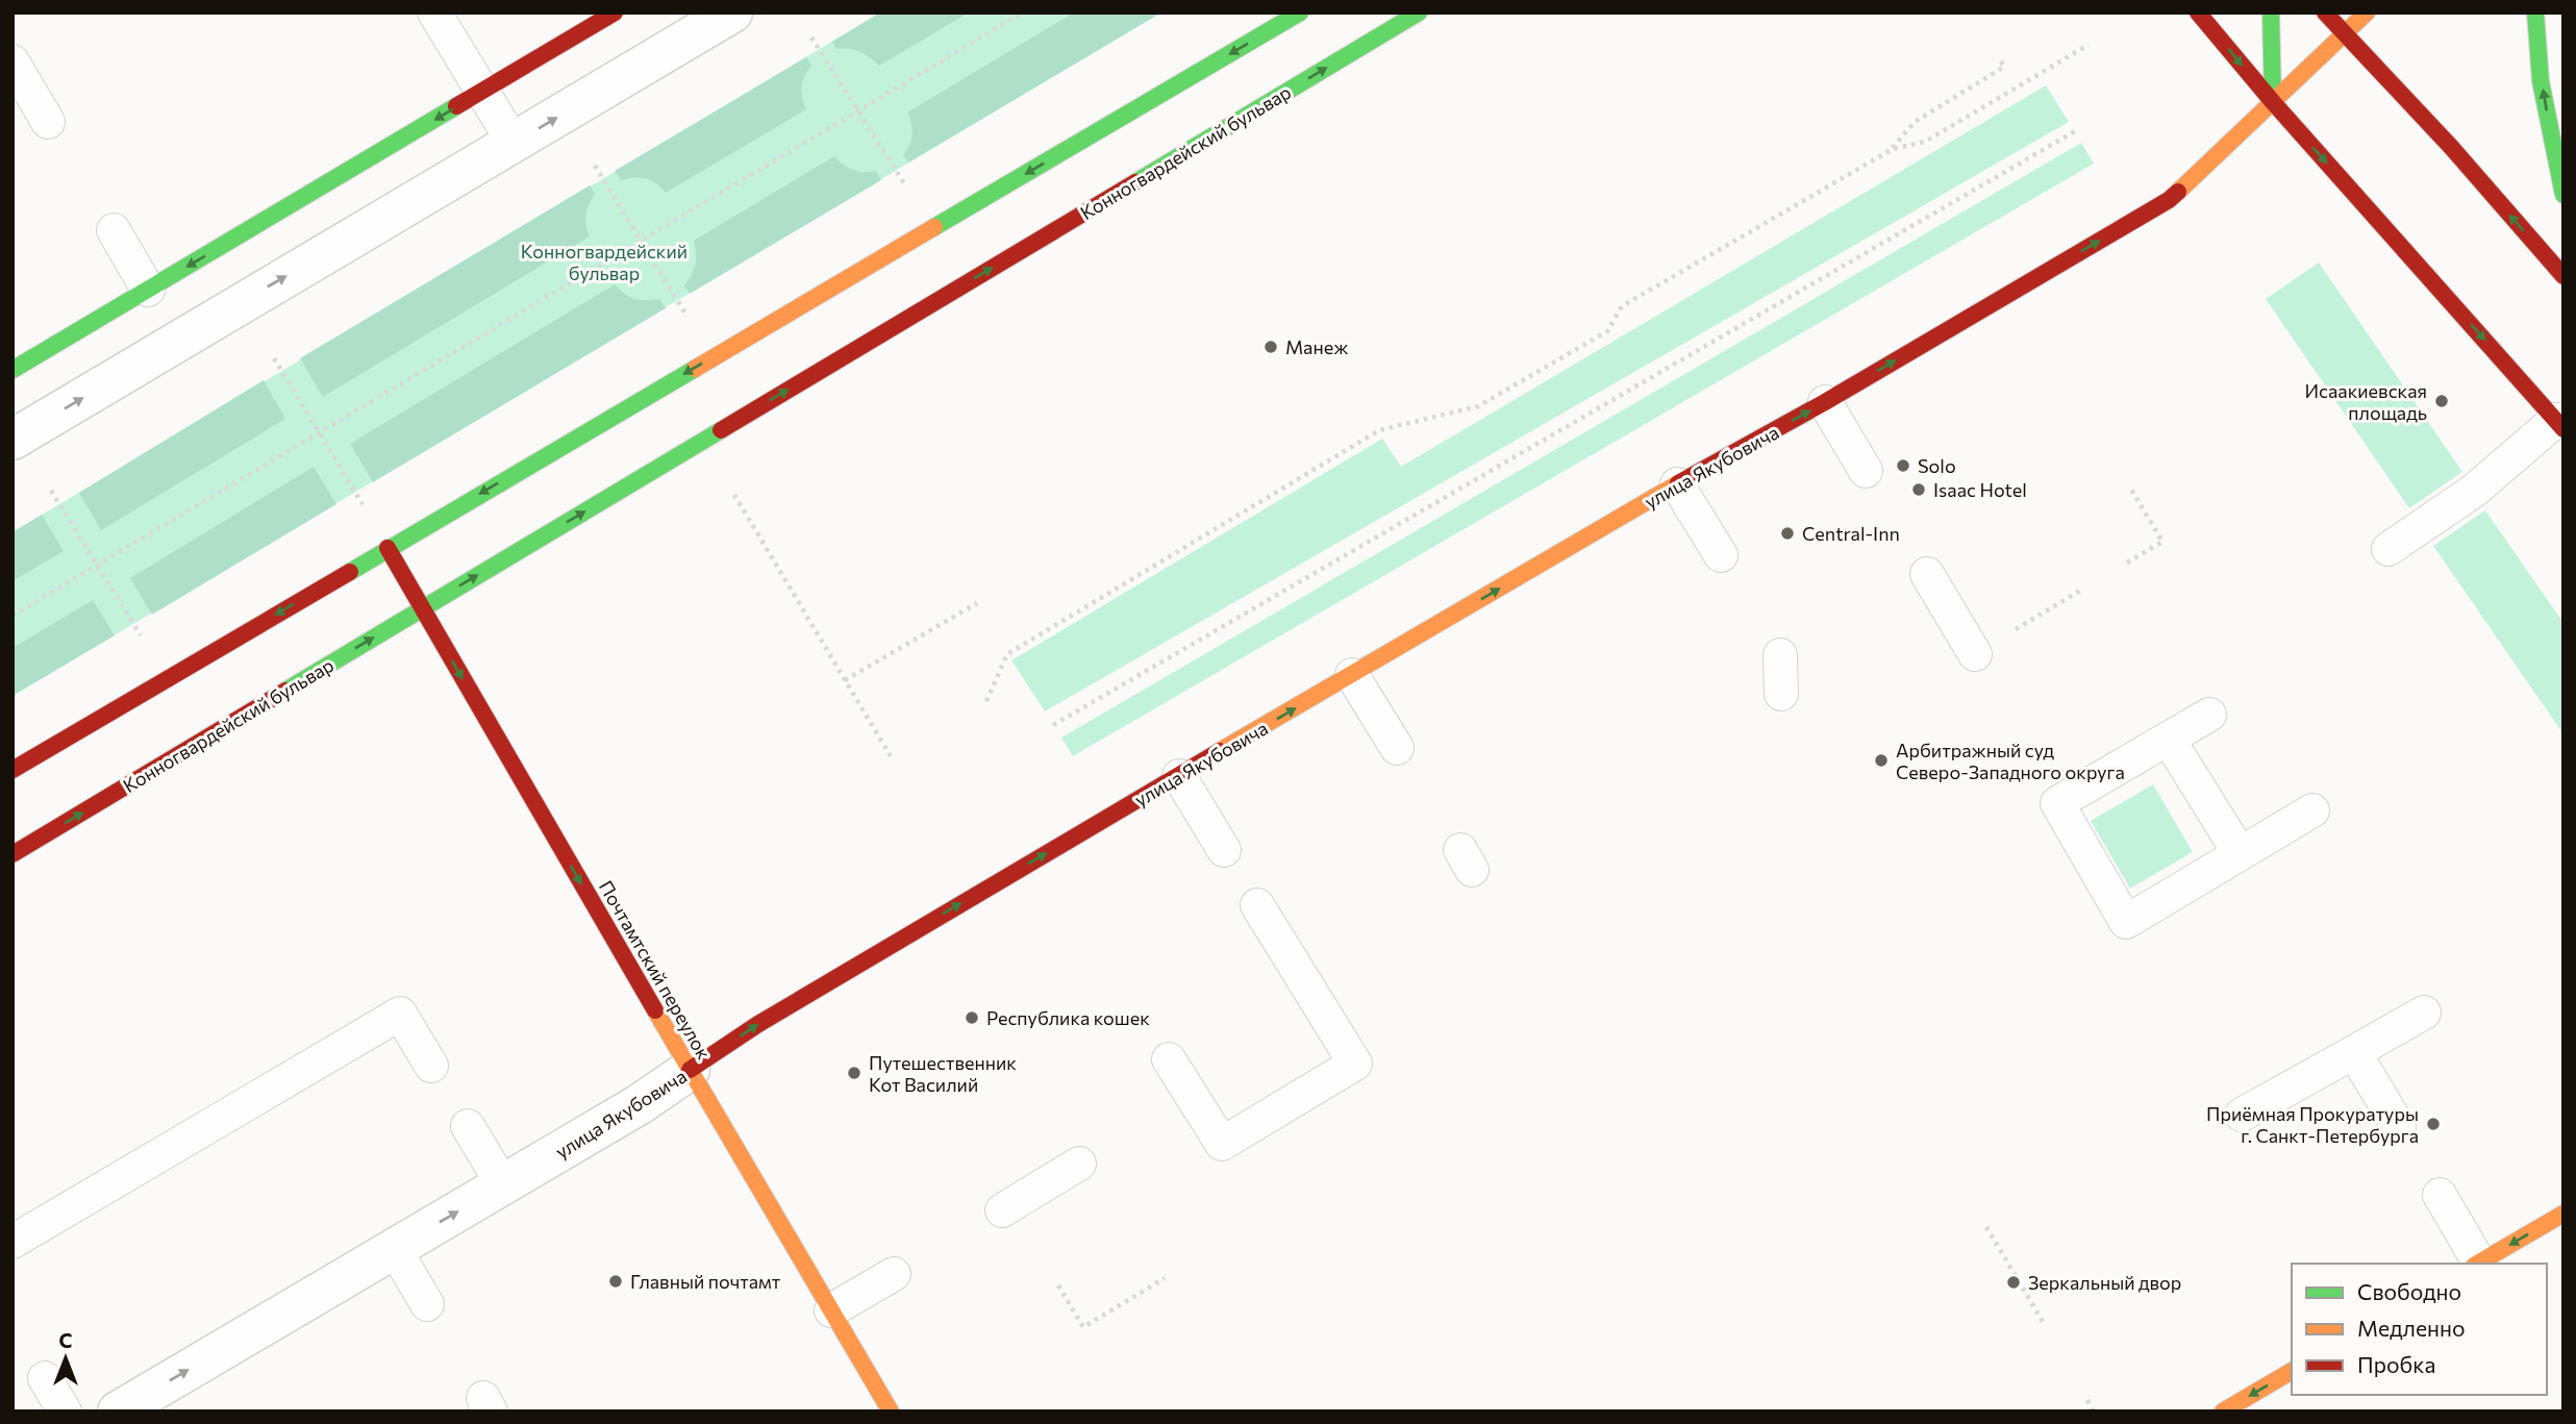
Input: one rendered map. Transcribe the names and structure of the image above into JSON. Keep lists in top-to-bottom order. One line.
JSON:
{"streets":{"main road":["Конногвардейский бульвар","улица Якубовича","Почтамтский переулок"]},"crossings":[["Конногвардейский бульвар","Почтамтский переулок"],["улица Якубовича","Почтамтский переулок"]],"one_way":["улица Якубовича","Почтамтский переулок"],"parks":["Конногвардейский бульвар"],"places":["Манеж","Исаакиевская площадь","Solo","Isaac Hotel","Central-Inn","Арбитражный суд Северо-Западного округа","Республика кошек","Путешественник Кот Василий","Приёмная Прокуратуры г. Санкт-Петербурга","Главный почтамт","Зеркальный двор"],"legend":["Свободно","Медленно","Пробка"],"north":"top"}
